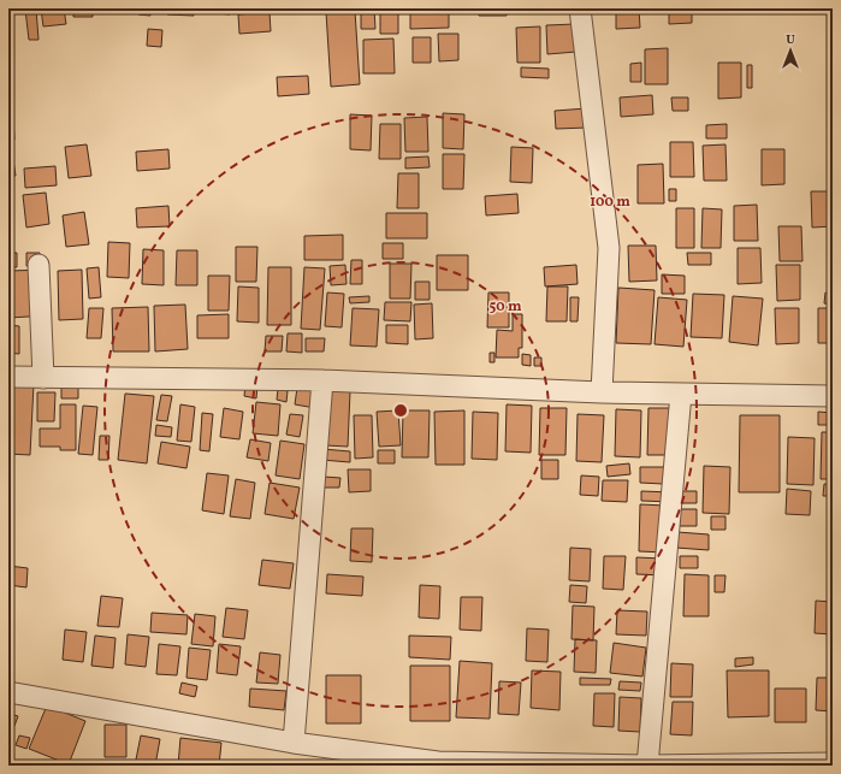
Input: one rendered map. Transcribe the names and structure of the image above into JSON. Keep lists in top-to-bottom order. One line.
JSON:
{"north":"top","rings":["100 m","50 m"]}
